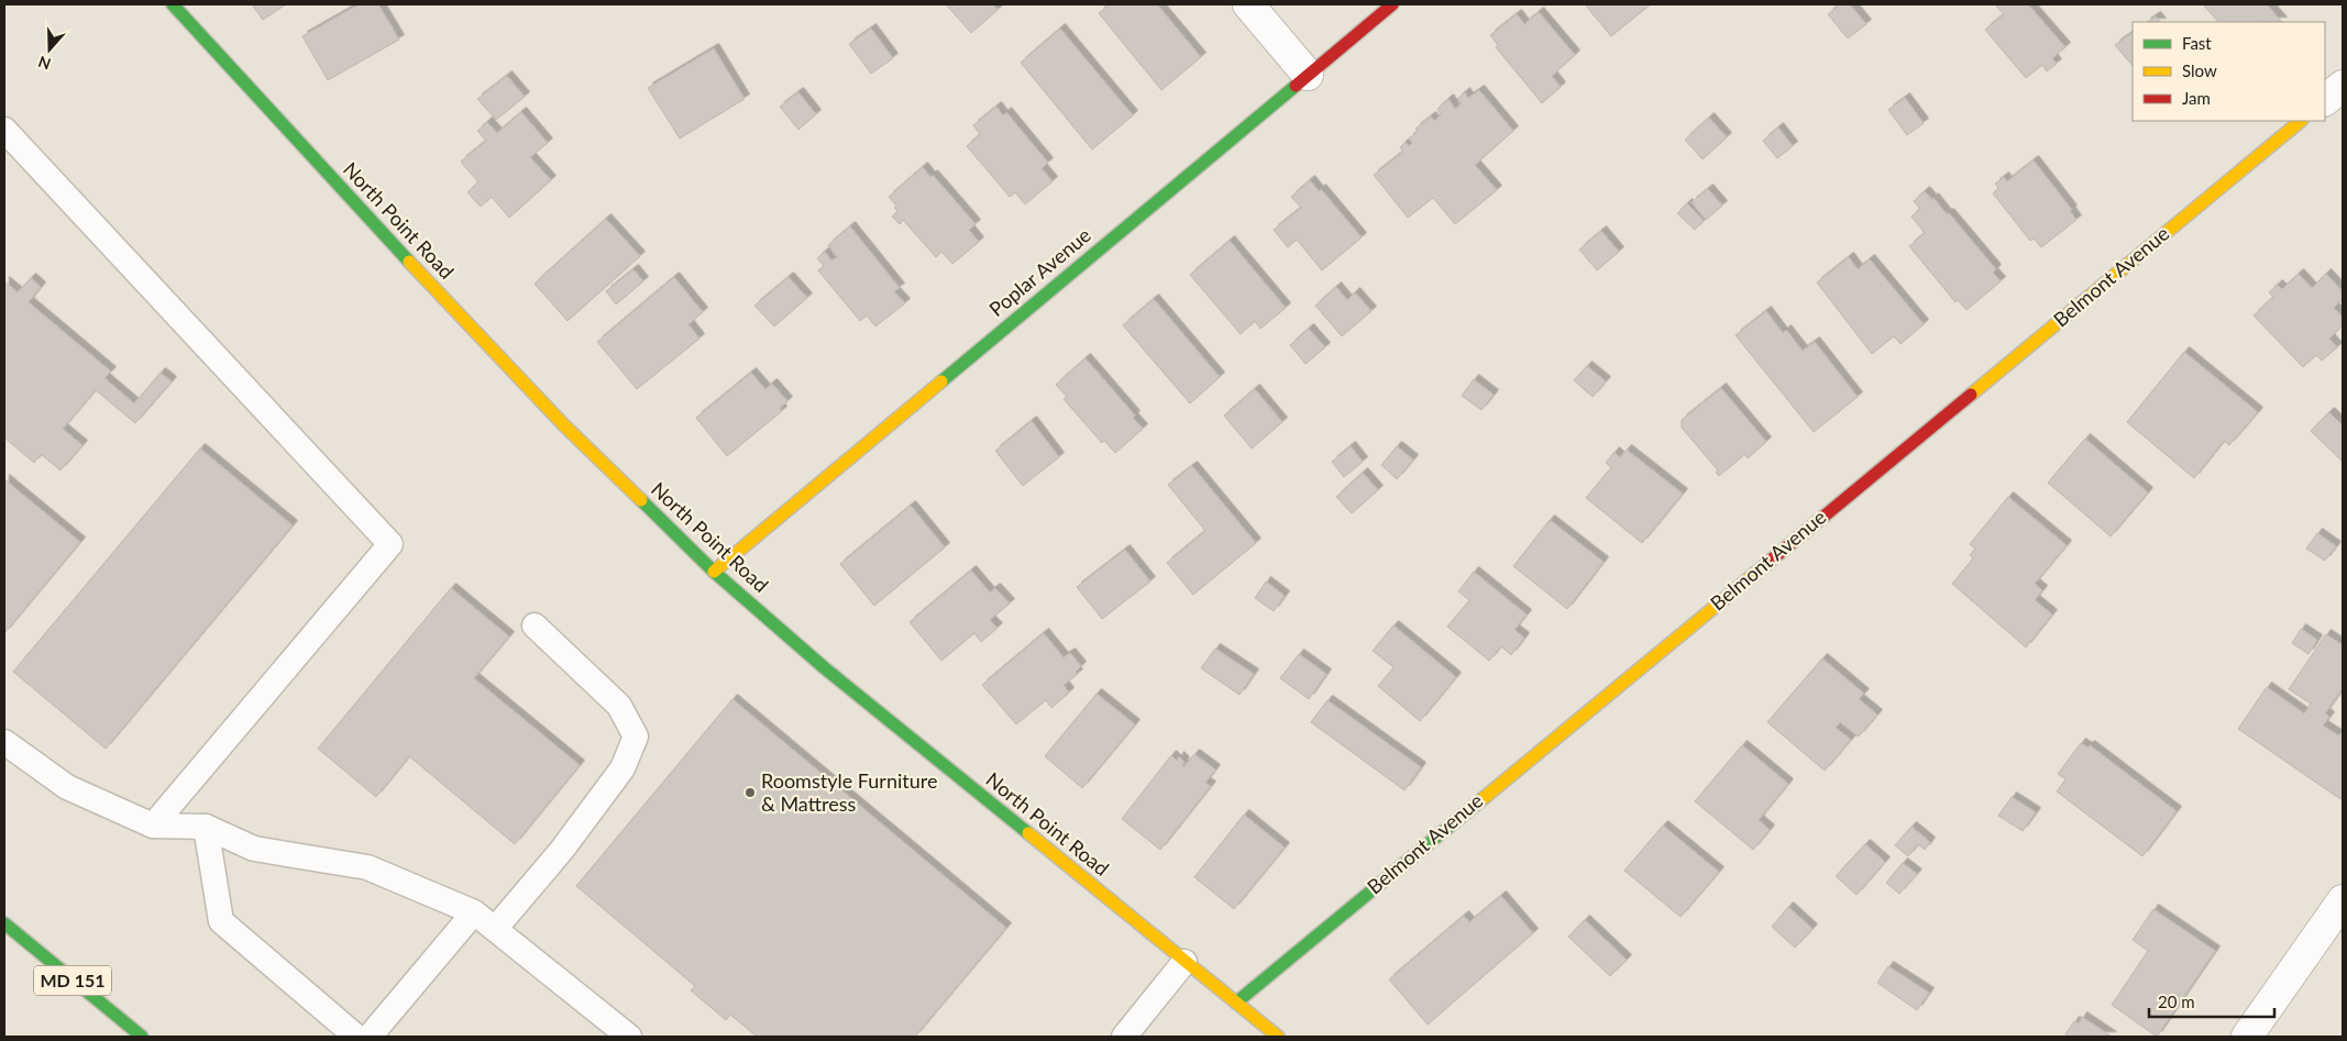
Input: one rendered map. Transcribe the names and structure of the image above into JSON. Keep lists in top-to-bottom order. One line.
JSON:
{"streets":{"street":["North Point Road","Poplar Avenue","Belmont Avenue","MD 151"]},"crossings":[["North Point Road","Poplar Avenue"],["North Point Road","Belmont Avenue"]],"places":["Roomstyle Furniture & Mattress"],"legend":["Fast","Slow","Jam"],"scale_bar":"20 m","north":"bottom"}
